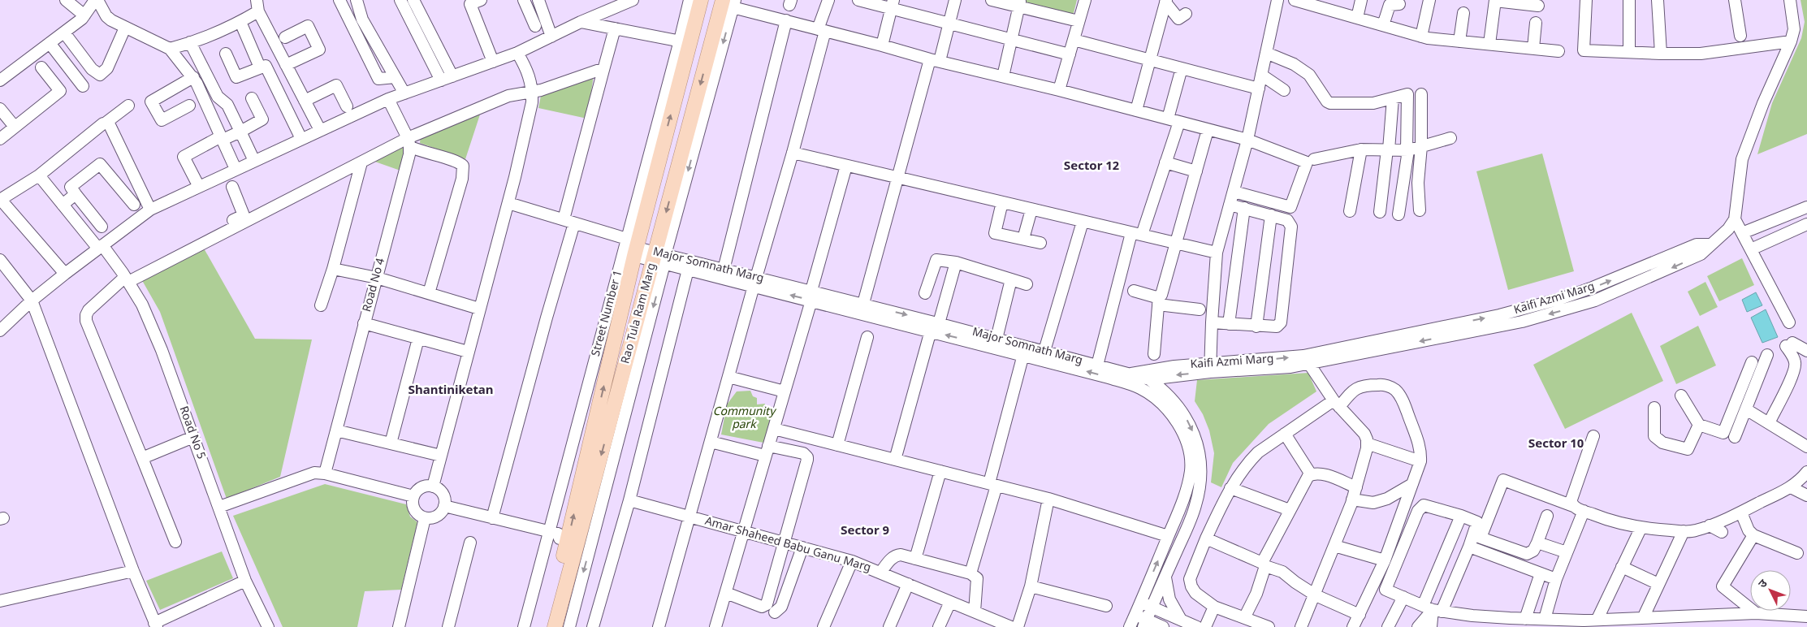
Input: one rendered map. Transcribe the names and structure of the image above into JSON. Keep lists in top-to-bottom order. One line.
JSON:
{"streets":{"main road":["Rao Tula Ram Marg"],"street":["Major Somnath Marg","Road No 4","Kaifi Azmi Marg","Street Number 1","Road No 5","Amar Shaheed Babu Ganu Marg"]},"crossings":[["Major Somnath Marg","Kaifi Azmi Marg"],["Major Somnath Marg","Street Number 1"],["Major Somnath Marg","Rao Tula Ram Marg"],["Street Number 1","Rao Tula Ram Marg"]],"districts":["Sector 12","Shantiniketan","Sector 10","Sector 9"],"parks":["Community park"],"north":"top left"}
